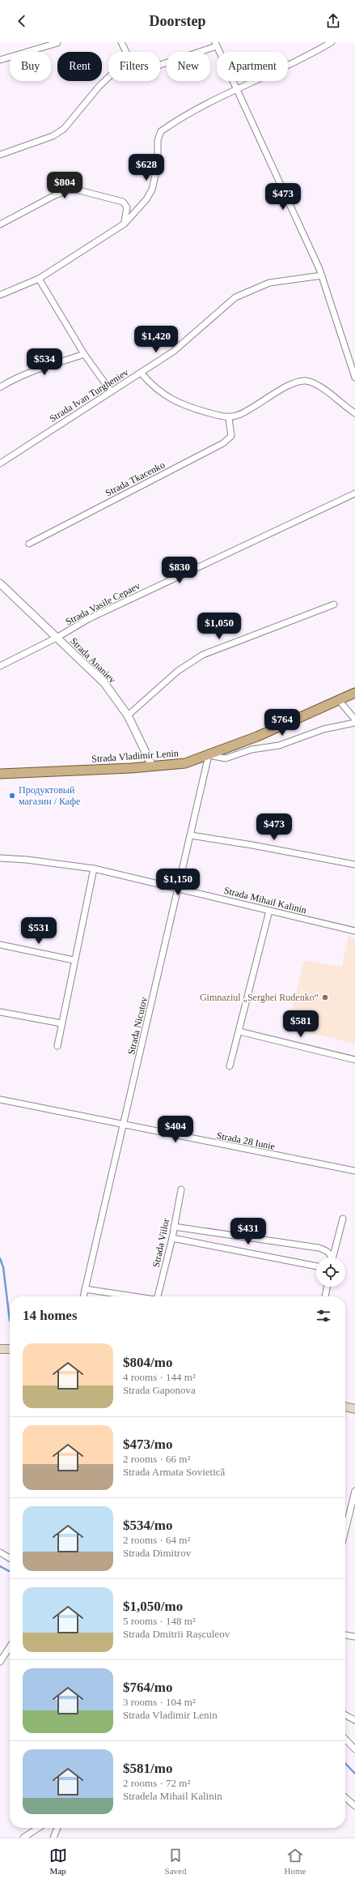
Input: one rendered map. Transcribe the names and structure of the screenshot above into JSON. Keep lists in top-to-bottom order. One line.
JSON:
{"streets":{"main road":["Strada Vladimir Lenin"],"street":["Strada Ivan Turgheniev","Strada Tkacenko","Strada Vasile Cepaev","Strada Ananiev","Strada Mihail Kalinin","Strada Nicutov","Strada 28 Iunie","Strada Viilor"]},"crossings":[["Strada Vasile Cepaev","Strada Ananiev"],["Strada Ananiev","Strada Vladimir Lenin"],["Strada Vladimir Lenin","Strada Nicutov"],["Strada Mihail Kalinin","Strada Nicutov"],["Strada Nicutov","Strada 28 Iunie"]],"places":["Продуктовый магазин / Кафе","Gimnaziul „Serghei Rudenko“"],"page":{"header":"Doorstep","chip":["Buy","Rent","Filters","New","Apartment"],"price":["$628","$804","$473","$1,420","$534","$830","$1,050","$764","$473","$1,150","$531","$581","$404","$431"],"heading":"14 homes","list":[{"name":"$804/mo","note":"4 rooms · 144 m² · Strada Gaponova"},{"name":"$473/mo","note":"2 rooms · 66 m² · Strada Armata Sovietică"},{"name":"$534/mo","note":"2 rooms · 64 m² · Strada Dimitrov"},{"name":"$1,050/mo","note":"5 rooms · 148 m² · Strada Dmitrii Rașculeov"},{"name":"$764/mo","note":"3 rooms · 104 m² · Strada Vladimir Lenin"},{"name":"$581/mo","note":"2 rooms · 72 m² · Stradela Mihail Kalinin"}],"tabs":["Map","Saved","Home"]}}
